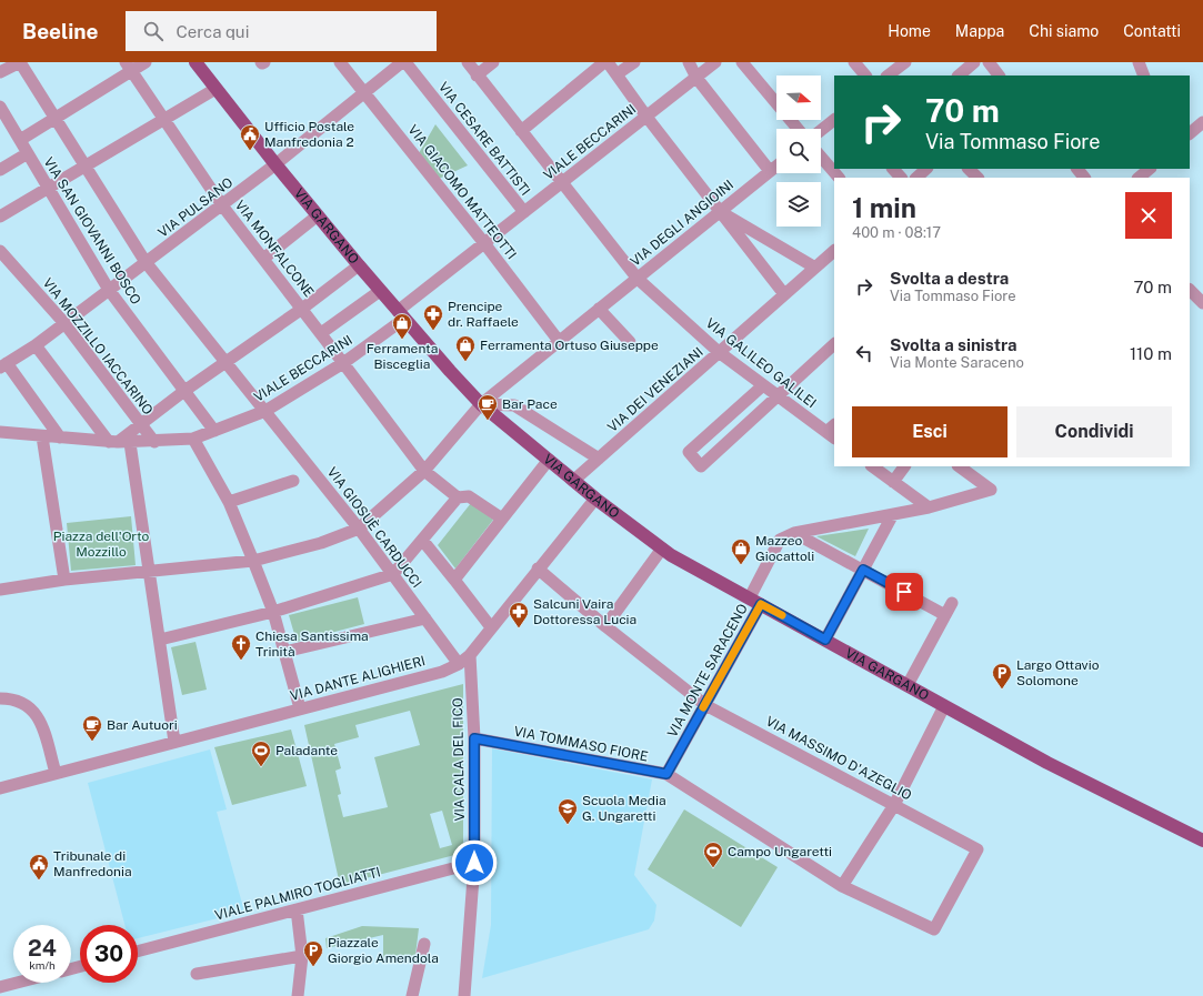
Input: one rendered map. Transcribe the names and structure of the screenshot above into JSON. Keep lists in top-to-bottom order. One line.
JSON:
{"streets":{"main road":["VIA GARGANO"],"street":["VIA CESARE BATTISTI","VIALE BECCARINI","VIA GIACOMO MATTEOTTI","VIA PULSANO","VIA DEGLI ANGIOINI","VIA SAN GIOVANNI BOSCO","VIA MONFALCONE","VIA MOZZILLO IACCARINO","VIA GALILEO GALILEI","VIA DEI VENEZIANI","VIA GIOSUÈ CARDUCCI","VIA MONTE SARACENO","VIA DANTE ALIGHIERI","VIA TOMMASO FIORE","VIA MASSIMO D'AZEGLIO","VIA CALA DEL FICO","VIALE PALMIRO TOGLIATTI"]},"crossings":[["VIA CESARE BATTISTI","VIALE BECCARINI"],["VIA CESARE BATTISTI","VIA PULSANO"],["VIALE BECCARINI","VIA GIACOMO MATTEOTTI"],["VIALE BECCARINI","VIA GARGANO"],["VIALE BECCARINI","VIA SAN GIOVANNI BOSCO"],["VIALE BECCARINI","VIA MONFALCONE"],["VIALE BECCARINI","VIA MOZZILLO IACCARINO"],["VIALE BECCARINI","VIA GALILEO GALILEI"],["VIALE BECCARINI","VIA GIOSUÈ CARDUCCI"],["VIA GIACOMO MATTEOTTI","VIA PULSANO"],["VIA GIACOMO MATTEOTTI","VIA DEGLI ANGIOINI"],["VIA PULSANO","VIA GARGANO"],["VIA PULSANO","VIA SAN GIOVANNI BOSCO"],["VIA PULSANO","VIA MONFALCONE"],["VIA PULSANO","VIA MOZZILLO IACCARINO"],["VIA PULSANO","VIA GIOSUÈ CARDUCCI"],["VIA DEGLI ANGIOINI","VIA GARGANO"],["VIA DEGLI ANGIOINI","VIA MONFALCONE"],["VIA DEGLI ANGIOINI","VIA GALILEO GALILEI"],["VIA DEGLI ANGIOINI","VIA GIOSUÈ CARDUCCI"],["VIA GARGANO","VIA DEI VENEZIANI"],["VIA GARGANO","VIA MONTE SARACENO"],["VIA GARGANO","VIA DANTE ALIGHIERI"],["VIA GALILEO GALILEI","VIA DEI VENEZIANI"],["VIA GIOSUÈ CARDUCCI","VIA DANTE ALIGHIERI"],["VIA MONTE SARACENO","VIA TOMMASO FIORE"],["VIA MONTE SARACENO","VIA MASSIMO D'AZEGLIO"],["VIA DANTE ALIGHIERI","VIA MASSIMO D'AZEGLIO"],["VIA DANTE ALIGHIERI","VIA CALA DEL FICO"],["VIA TOMMASO FIORE","VIA MASSIMO D'AZEGLIO"],["VIA TOMMASO FIORE","VIA CALA DEL FICO"],["VIA CALA DEL FICO","VIALE PALMIRO TOGLIATTI"]],"parks":["Piazza dell'Orto Mozzillo"],"places":{"public building":["Ufficio Postale Manfredonia 2","Tribunale di Manfredonia"],"pharmacy":["Prencipe dr. Raffaele","Salcuni Vaira Dottoressa Lucia"],"shop":["Ferramenta Bisceglia","Ferramenta Ortuso Giuseppe","Mazzeo Giocattoli"],"cafe":["Bar Pace","Bar Autuori"],"church":["Chiesa Santissima Trinità"],"parking":["Largo Ottavio Solomone","Piazzale Giorgio Amendola"],"sports":["Paladante","Campo Ungaretti"],"school or university":["Scuola Media G. Ungaretti"]},"north":"right","page":{"header":"Beeline","search":"Cerca qui","nav":["Home","Mappa","Chi siamo","Contatti"],"turn":["70 m","Via Tommaso Fiore"],"heading":["1 min","400 m · 08:17"],"list":[{"name":"Svolta a destra","note":"Via Tommaso Fiore","value":"70 m"},{"name":"Svolta a sinistra","note":"Via Monte Saraceno","value":"110 m"}],"buttons":["Esci","Condividi"],"speed":"24 km/h","limit":"30"}}
